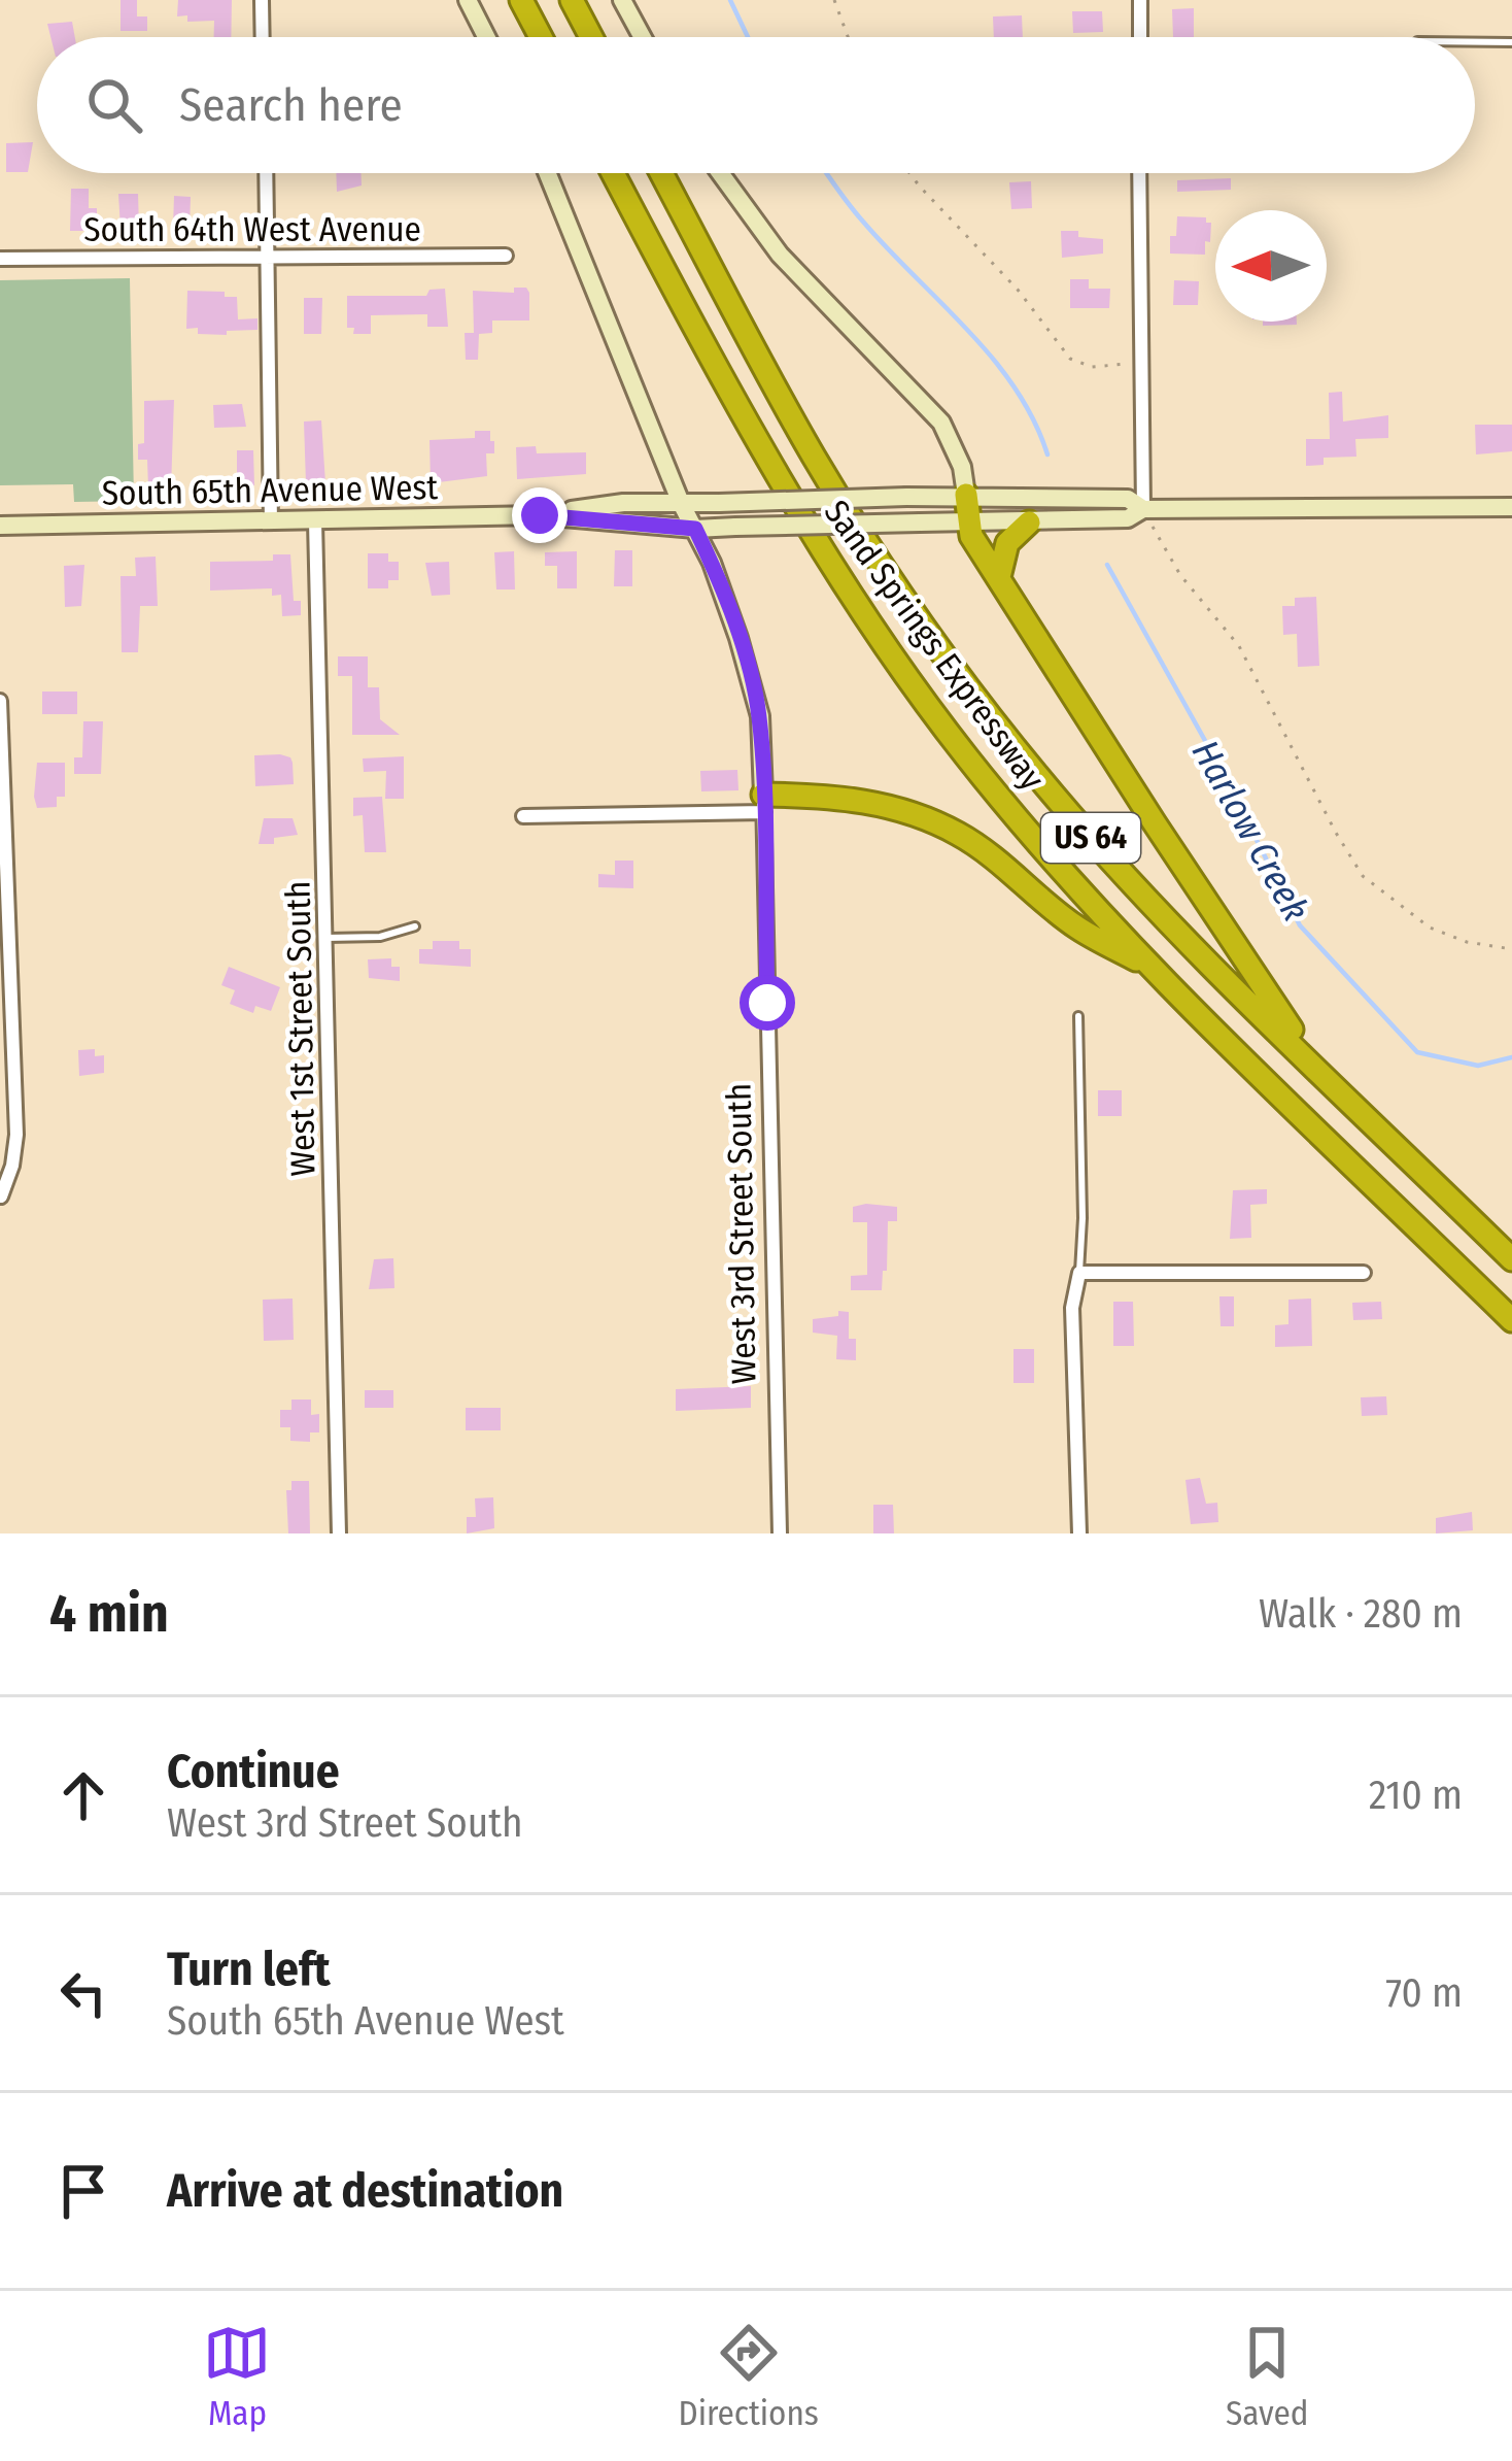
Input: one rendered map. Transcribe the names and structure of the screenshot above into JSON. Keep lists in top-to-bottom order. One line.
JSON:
{"streets":{"highway":["Sand Springs Expressway","US 64"],"street":["South 64th West Avenue","South 65th Avenue West","West 1st Street South","West 3rd Street South"]},"crossings":[["South 65th Avenue West","West 1st Street South"],["South 65th Avenue West","West 3rd Street South"]],"water":["Harlow Creek"],"north":"left","page":{"search":"Search here","heading":["4 min","Walk · 280 m"],"list":[["Continue","West 3rd Street South","210 m"],["Turn left","South 65th Avenue West","70 m"],"Arrive at destination"],"nav":["Map","Directions","Saved"]}}
